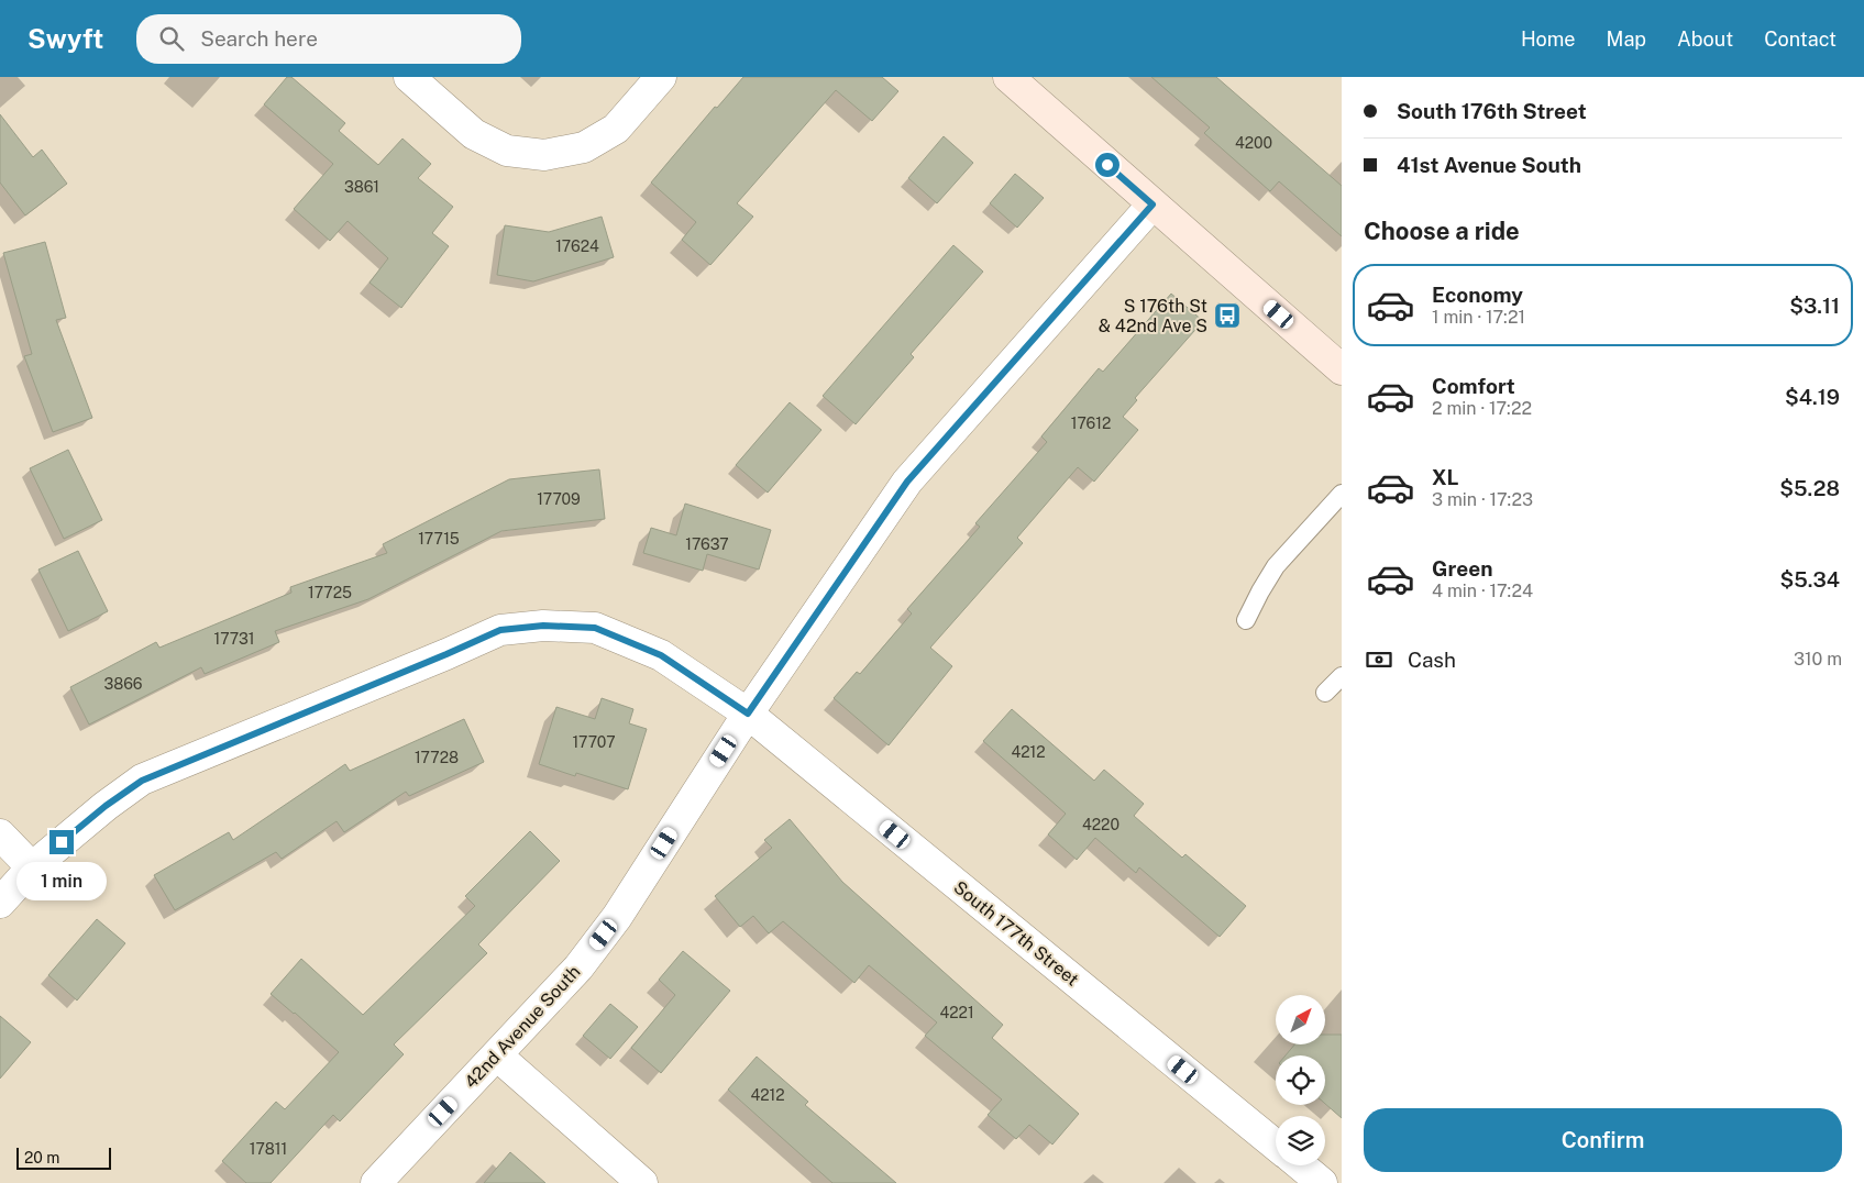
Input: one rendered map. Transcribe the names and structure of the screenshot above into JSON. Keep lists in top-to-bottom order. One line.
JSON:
{"streets":{"street":["South 177th Street","42nd Avenue South"]},"crossings":[["South 177th Street","42nd Avenue South"]],"places":{"bus stop":["S 176th St & 42nd Ave S"]},"house_numbers":["4200","3861","17624","17612","17709","17715","17637","17725","17731","3866","17707","4212","17728","4220","4221","4212","17811"],"scale_bar":"20 m","north":"top right","page":{"header":"Swyft","search":"Search here","nav":["Home","Map","About","Contact"],"banner":["South 176th Street","41st Avenue South"],"heading":"Choose a ride","list":[{"name":"Economy","note":"1 min · 17:21","value":"$3.11"},{"name":"Comfort","note":"2 min · 17:22","value":"$4.19"},{"name":"XL","note":"3 min · 17:23","value":"$5.28"},{"name":"Green","note":"4 min · 17:24","value":"$5.34"}],"pay":["Cash","310 m"],"bubble":"1 min","buttons":"Confirm","scale":"20 m"}}
